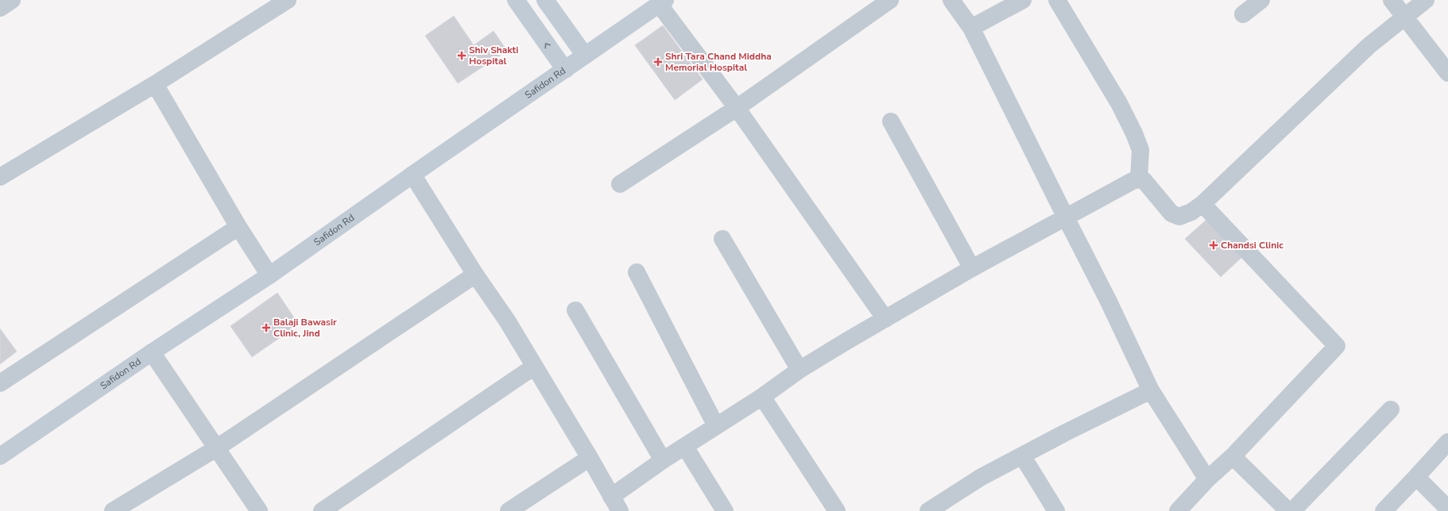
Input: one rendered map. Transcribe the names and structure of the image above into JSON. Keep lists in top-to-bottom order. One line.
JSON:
{"streets":{"main road":["Safidon Rd"]},"places":{"health":["Shiv Shakti Hospital","Shri Tara Chand Middha Memorial Hospital","Chandsi Clinic","Balaji Bawasir Clinic, Jind"]}}
